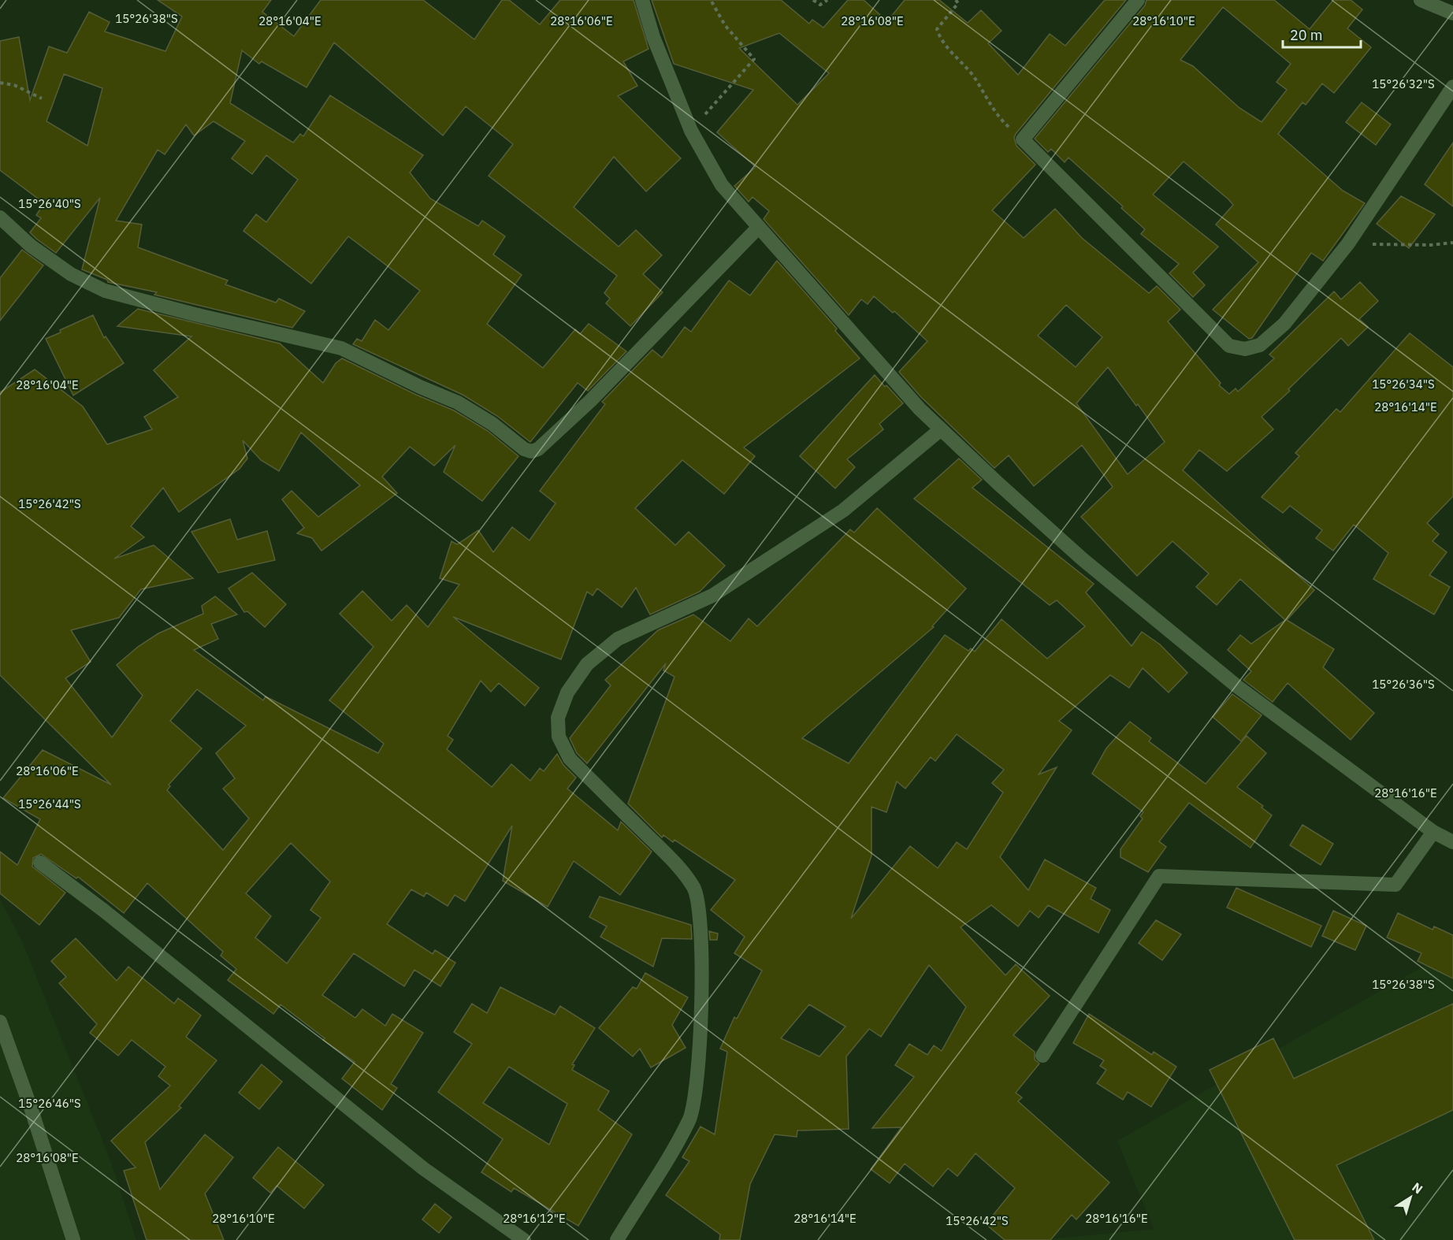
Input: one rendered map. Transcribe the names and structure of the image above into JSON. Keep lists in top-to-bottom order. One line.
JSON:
{"scale_bar":"20 m","north":"top right","coordinates":["15°26'38\"S","28°16'04\"E","28°16'06\"E","28°16'08\"E","28°16'10\"E","15°26'32\"S","15°26'40\"S","15°26'34\"S","28°16'14\"E","15°26'42\"S","15°26'36\"S","28°16'16\"E","15°26'44\"S","15°26'46\"S","28°16'12\"E"]}
